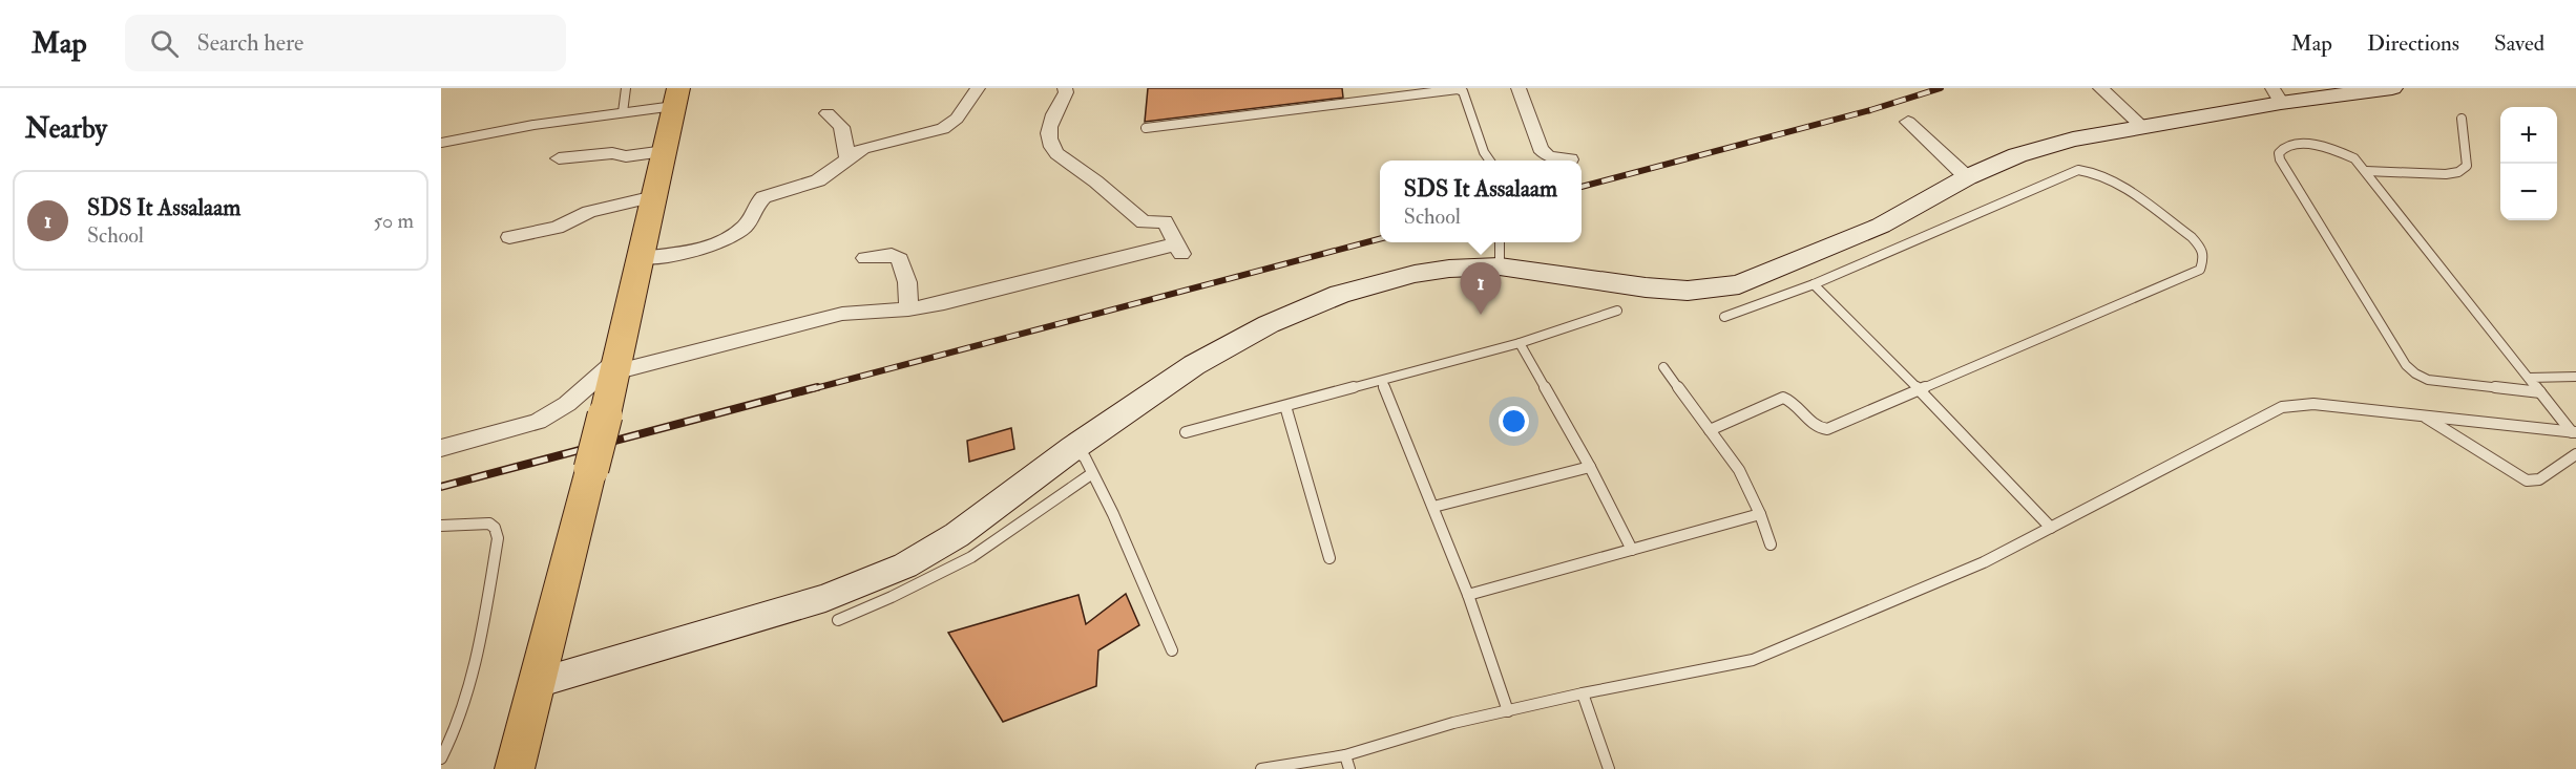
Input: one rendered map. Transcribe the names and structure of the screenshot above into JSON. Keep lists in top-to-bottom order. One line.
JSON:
{"page":{"header":"Map","search":"Search here","nav":["Map","Directions","Saved"],"heading":"Nearby","map_buttons":["+","−"],"popup":["SDS It Assalaam","School"],"list":[{"mark":"1","name":"SDS It Assalaam","note":"School","value":"50 m"}],"pins":"1"}}
